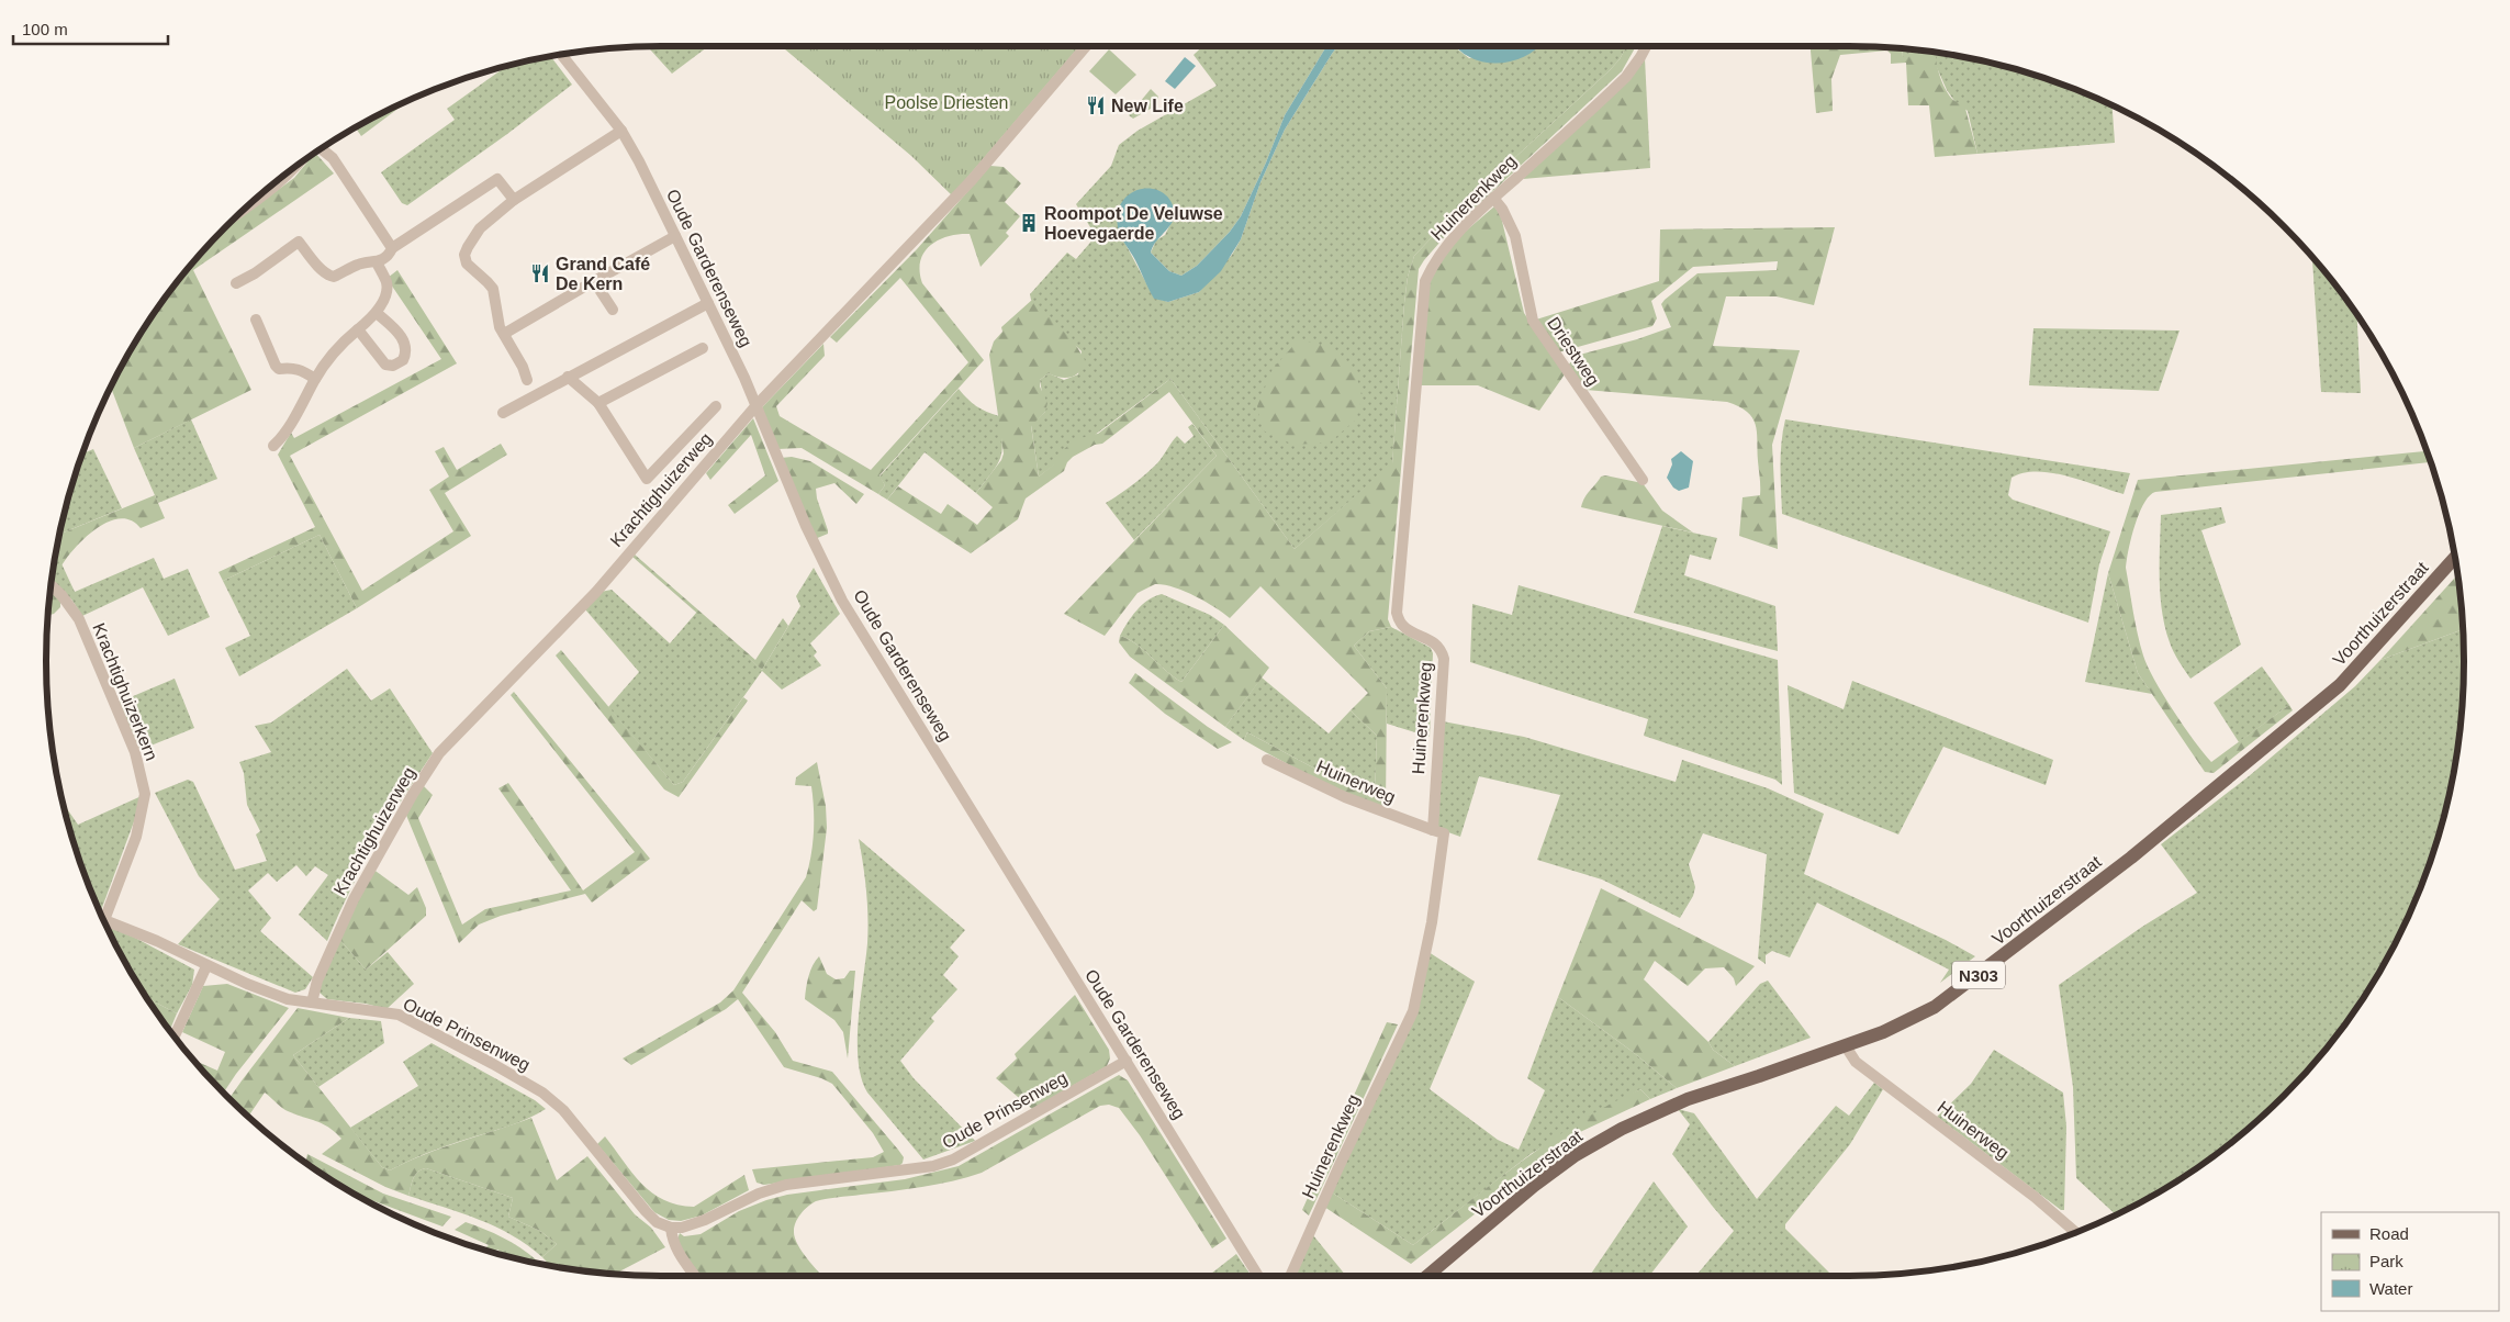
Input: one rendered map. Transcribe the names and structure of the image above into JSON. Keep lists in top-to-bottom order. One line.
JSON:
{"streets":{"main road":["Voorthuizerstraat","N303"],"street":["Huinerenkweg","Oude Garderenseweg","Driestweg","Krachtighuizerweg","Krachtighuizerkern","Huinerweg","Oude Prinsenweg"]},"crossings":[["Huinerenkweg","Driestweg"],["Huinerenkweg","Huinerweg"],["Oude Garderenseweg","Krachtighuizerweg"],["Oude Garderenseweg","Oude Prinsenweg"],["Krachtighuizerweg","Oude Prinsenweg"],["Voorthuizerstraat","Huinerweg"],["Krachtighuizerkern","Oude Prinsenweg"]],"parks":["Poolse Driesten"],"places":{"restaurant":["New Life","Grand Café De Kern"],"building":["Roompot De Veluwse Hoevegaerde"]},"legend":["Road","Park","Water"],"scale_bar":"100 m"}
